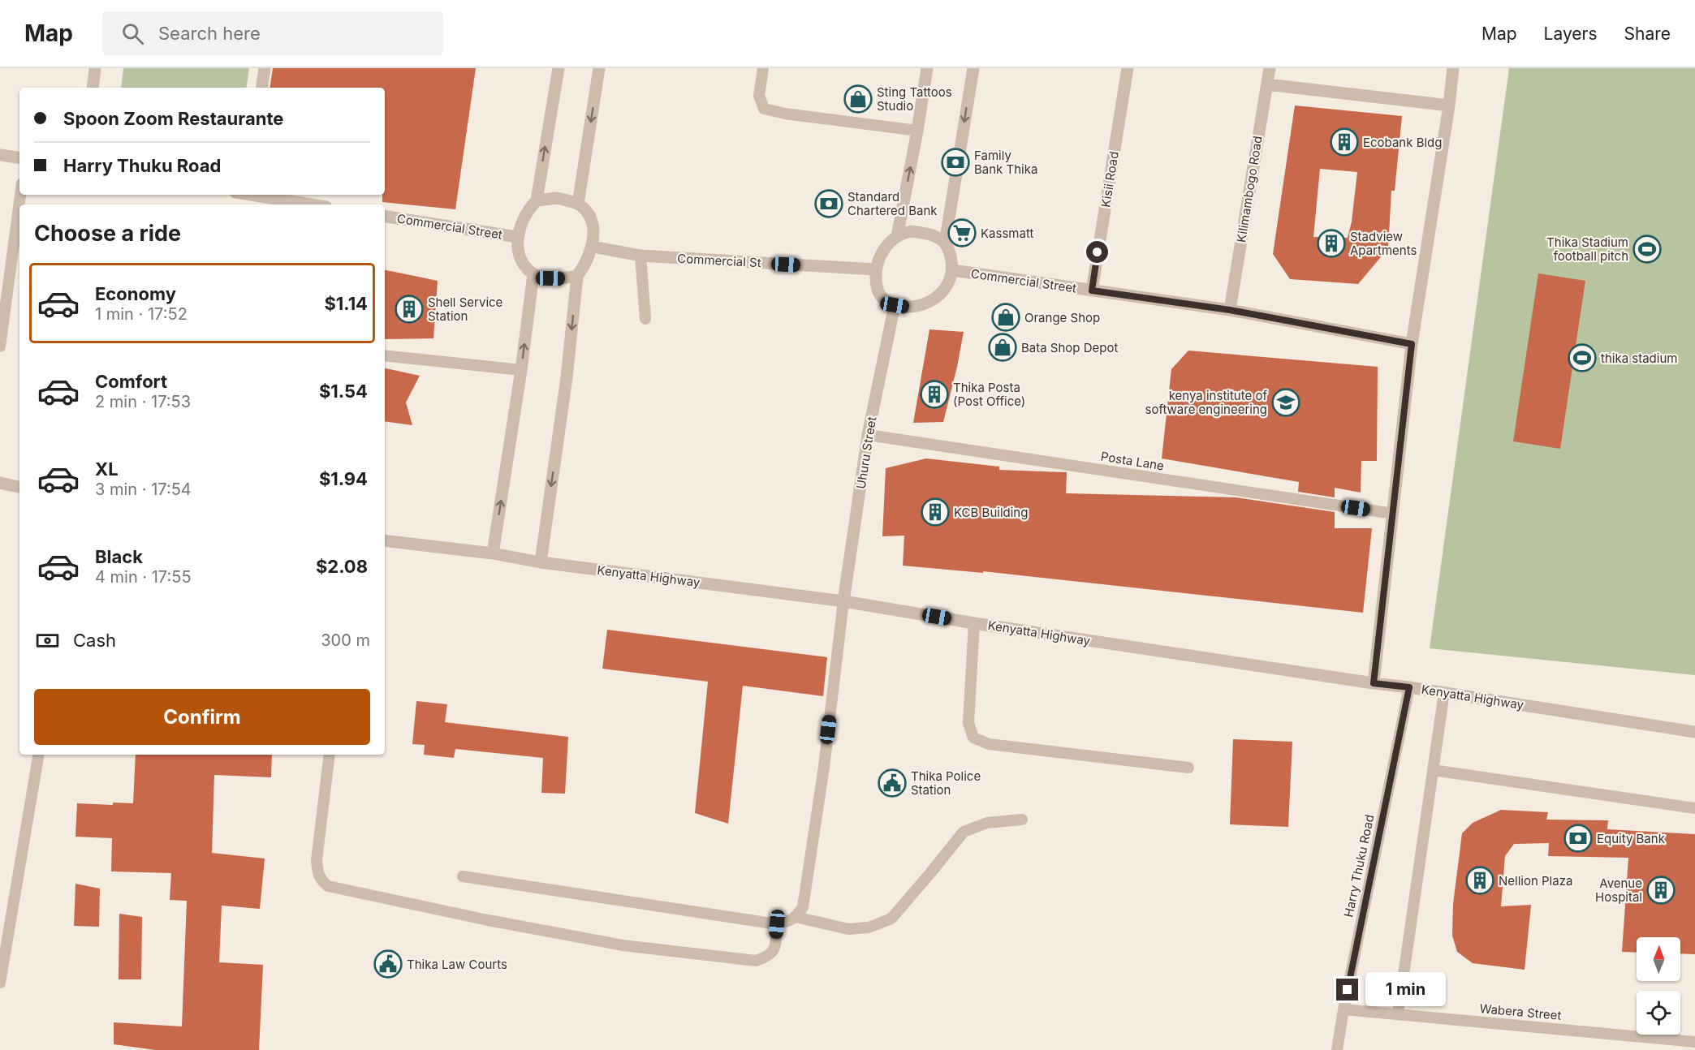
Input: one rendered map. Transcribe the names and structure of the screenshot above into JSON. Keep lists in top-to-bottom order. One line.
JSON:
{"streets":{"street":["Kisii Road","Kilimambogo Road","Commercial Street","Commercial St","Uhuru Street","Kenyatta Highway"],"lane":["Posta Lane","Harry Thuku Road","Wabera Street"]},"crossings":[["Kisii Road","Commercial Street"],["Kilimambogo Road","Commercial Street"],["Commercial Street","Commercial St"],["Commercial Street","Uhuru Street"],["Commercial St","Uhuru Street"],["Uhuru Street","Posta Lane"],["Uhuru Street","Kenyatta Highway"],["Kenyatta Highway","Harry Thuku Road"],["Harry Thuku Road","Wabera Street"]],"places":{"shop":["Sting Tattoos Studio","Orange Shop","Bata Shop Depot"],"building":["Ecobank Bldg","Stadview Apartments","Shell Service Station","Thika Posta (Post Office)","KCB Building","Nellion Plaza","Avenue Hospital"],"bank":["Family Bank Thika","Standard Chartered Bank","Equity Bank"],"supermarket":["Kassmatt"],"sports":["Thika Stadium football pitch","thika stadium"],"school or university":["kenya institute of software engineering"],"public building":["Thika Police Station","Thika Law Courts"]},"north":"top","page":{"header":"Map","search":"Search here","nav":["Map","Layers","Share"],"banner":["Spoon Zoom Restaurante","Harry Thuku Road"],"heading":"Choose a ride","list":[{"name":"Economy","note":"1 min · 17:52","value":"$1.14"},{"name":"Comfort","note":"2 min · 17:53","value":"$1.54"},{"name":"XL","note":"3 min · 17:54","value":"$1.94"},{"name":"Black","note":"4 min · 17:55","value":"$2.08"}],"pay":["Cash","300 m"],"buttons":"Confirm","bubble":"1 min"}}
